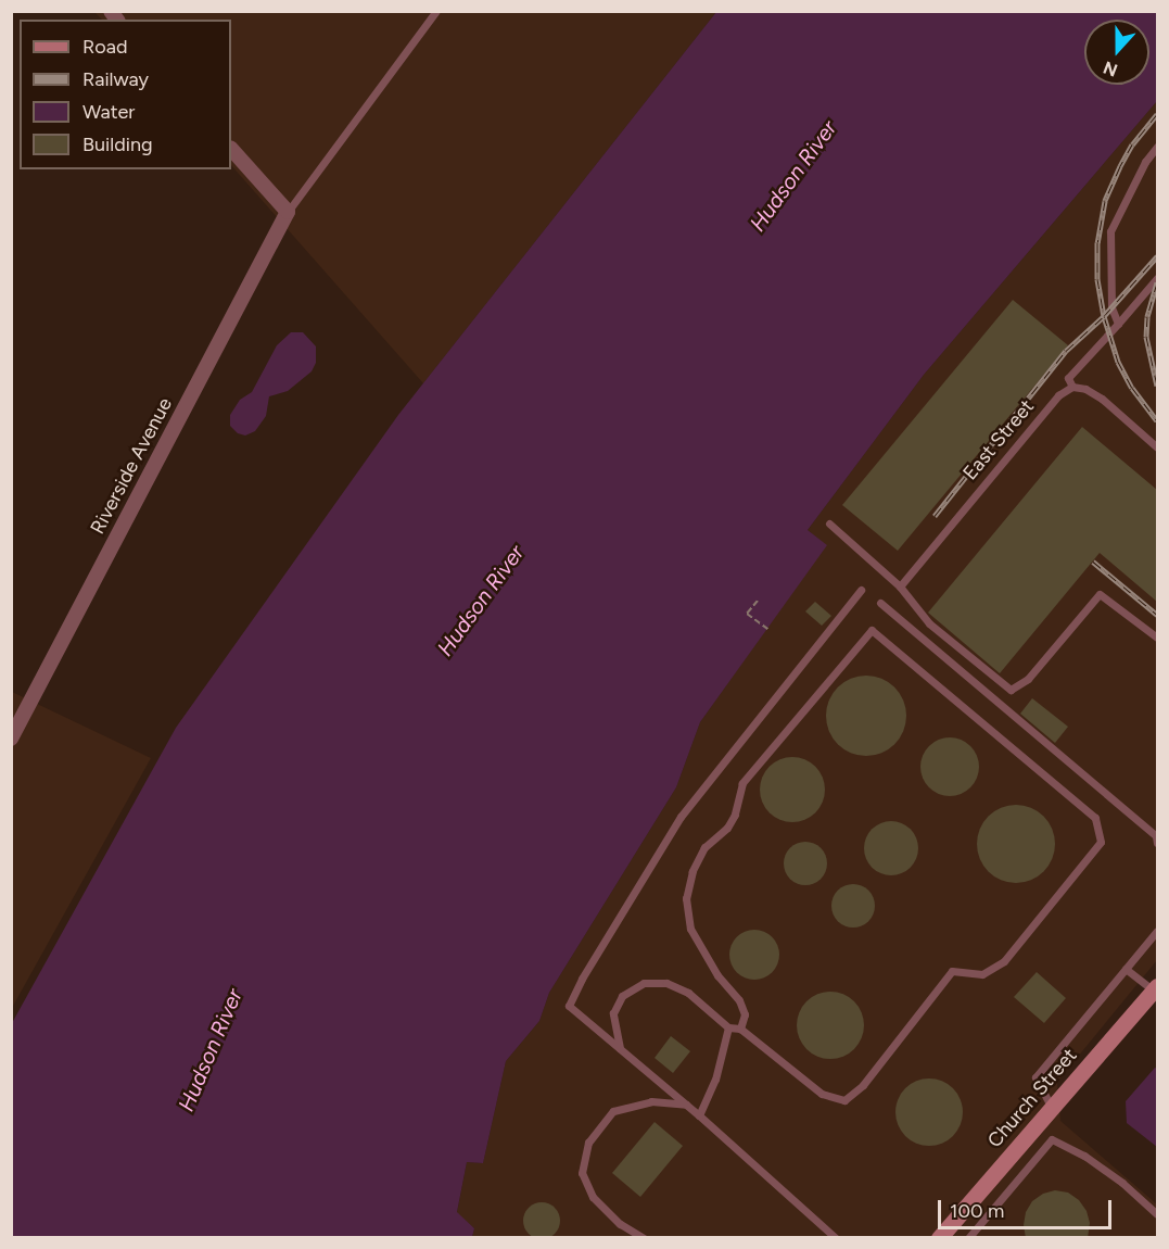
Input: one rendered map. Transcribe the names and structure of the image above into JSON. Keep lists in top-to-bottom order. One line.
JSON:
{"streets":{"street":["Riverside Avenue","Church Street"],"lane":["East Street"]},"water":["Hudson River"],"legend":["Road","Railway","Water","Building"],"scale_bar":"100 m","north":"bottom"}
